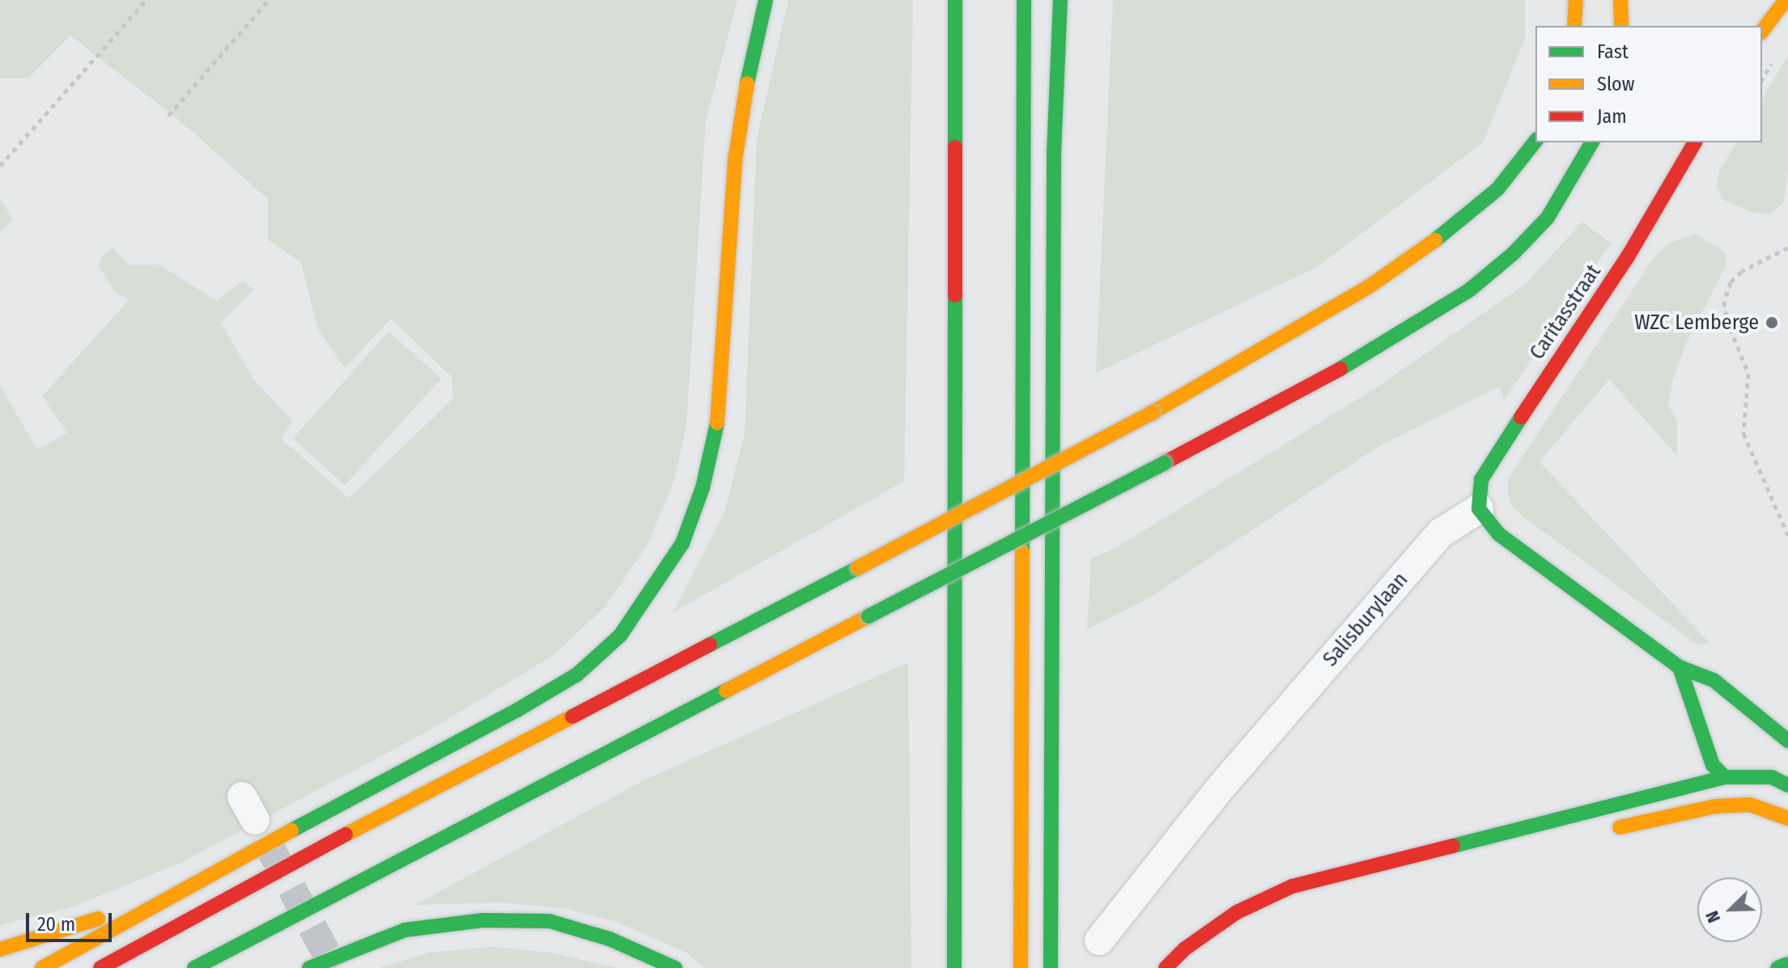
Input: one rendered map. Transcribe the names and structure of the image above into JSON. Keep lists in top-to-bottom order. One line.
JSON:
{"streets":{"main road":["Caritasstraat"],"street":["Salisburylaan"]},"crossings":[["Caritasstraat","Salisburylaan"]],"places":["WZC Lemberge"],"legend":["Fast","Slow","Jam"],"scale_bar":"20 m","north":"bottom left"}
